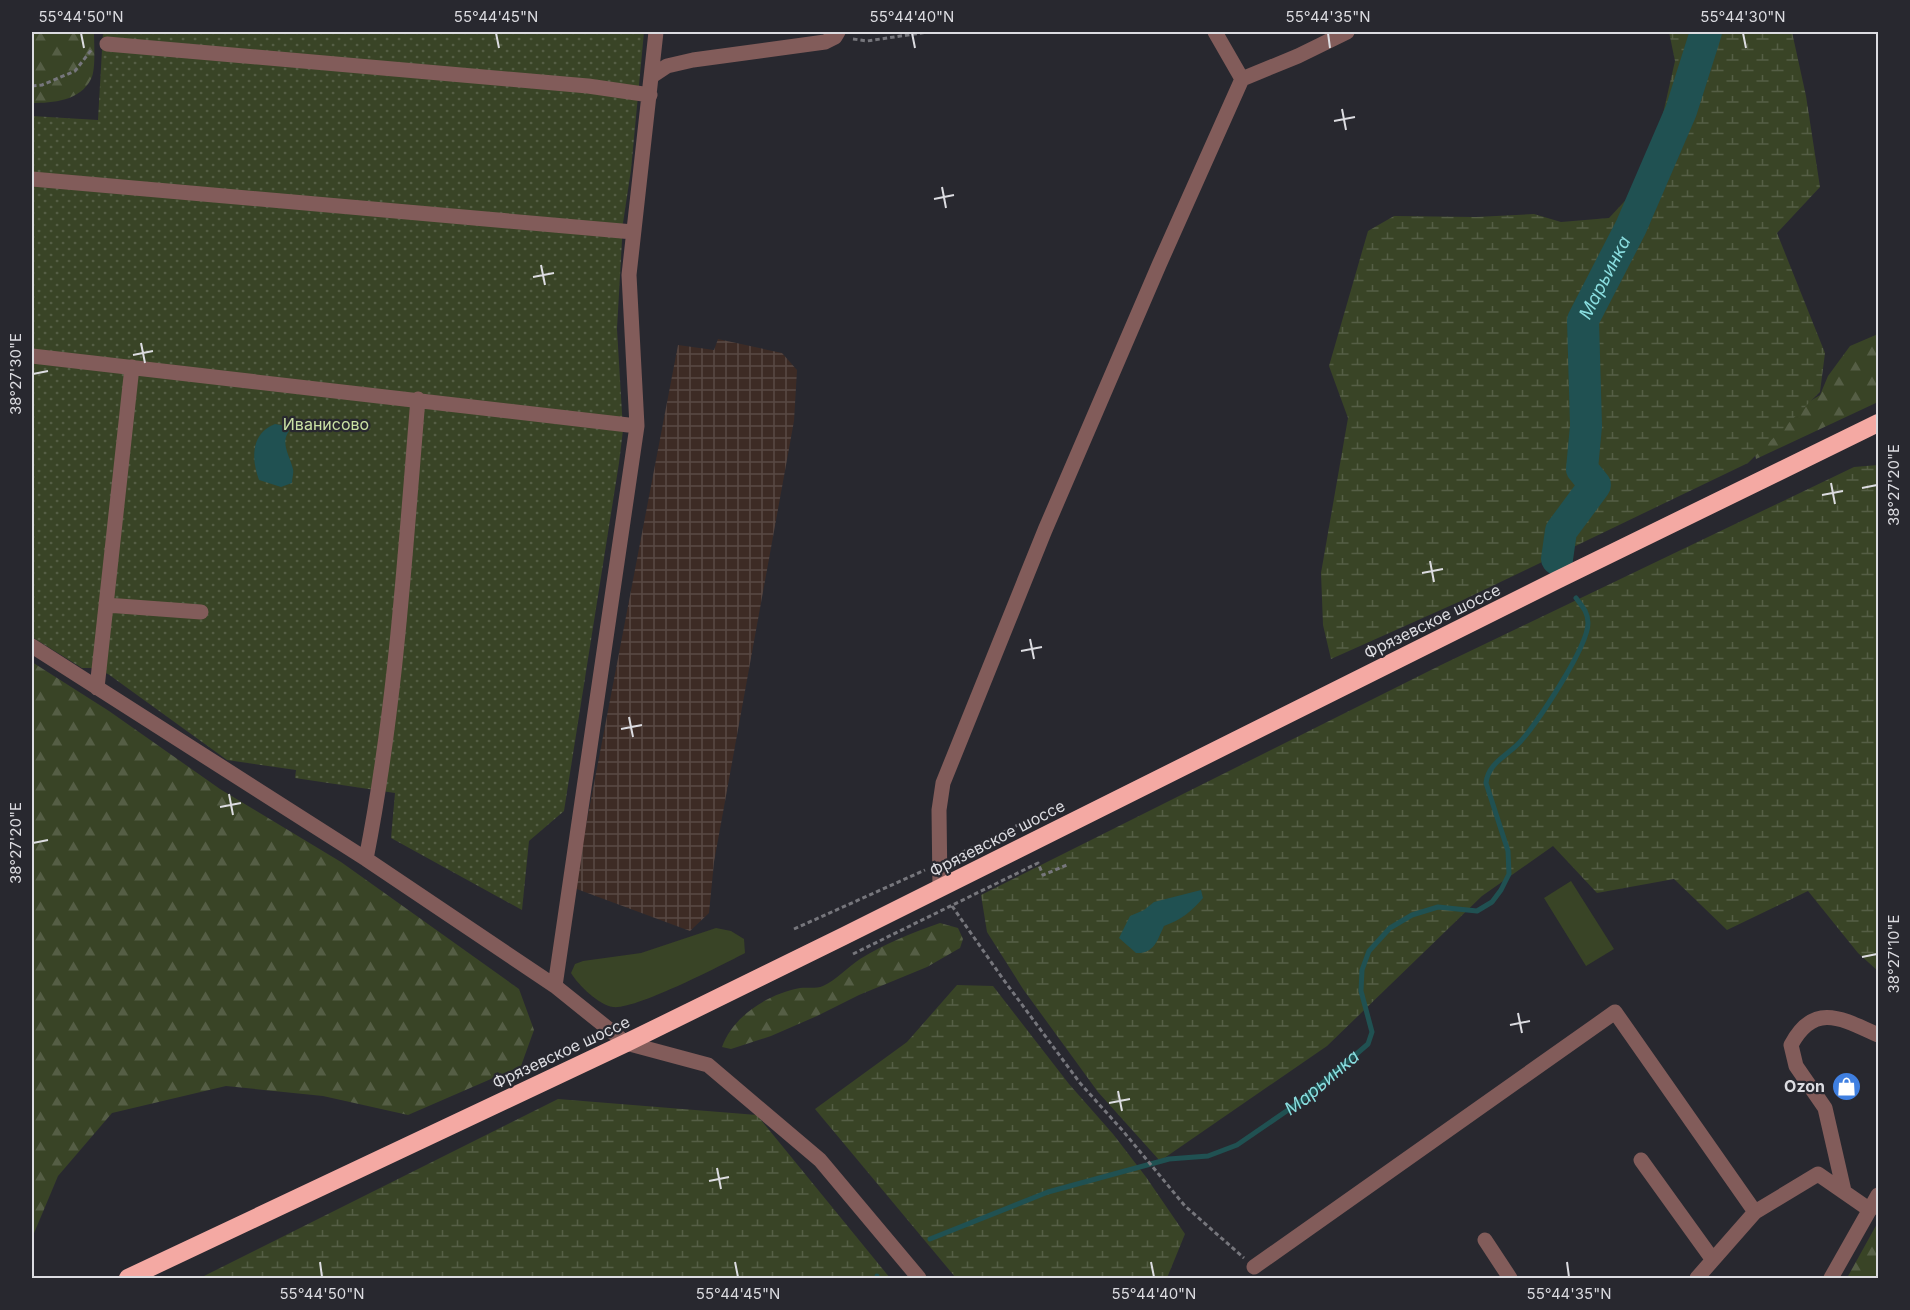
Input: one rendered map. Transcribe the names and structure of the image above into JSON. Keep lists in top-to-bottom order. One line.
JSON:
{"streets":{"highway":["Фрязевское шоссе"]},"water":["Марьинка"],"parks":["Иванисово"],"places":{"shop":["Ozon"]},"coordinates":["55°44'50\"N","55°44'45\"N","55°44'40\"N","55°44'35\"N","55°44'30\"N","38°27'30\"E","38°27'20\"E","38°27'10\"E"]}
